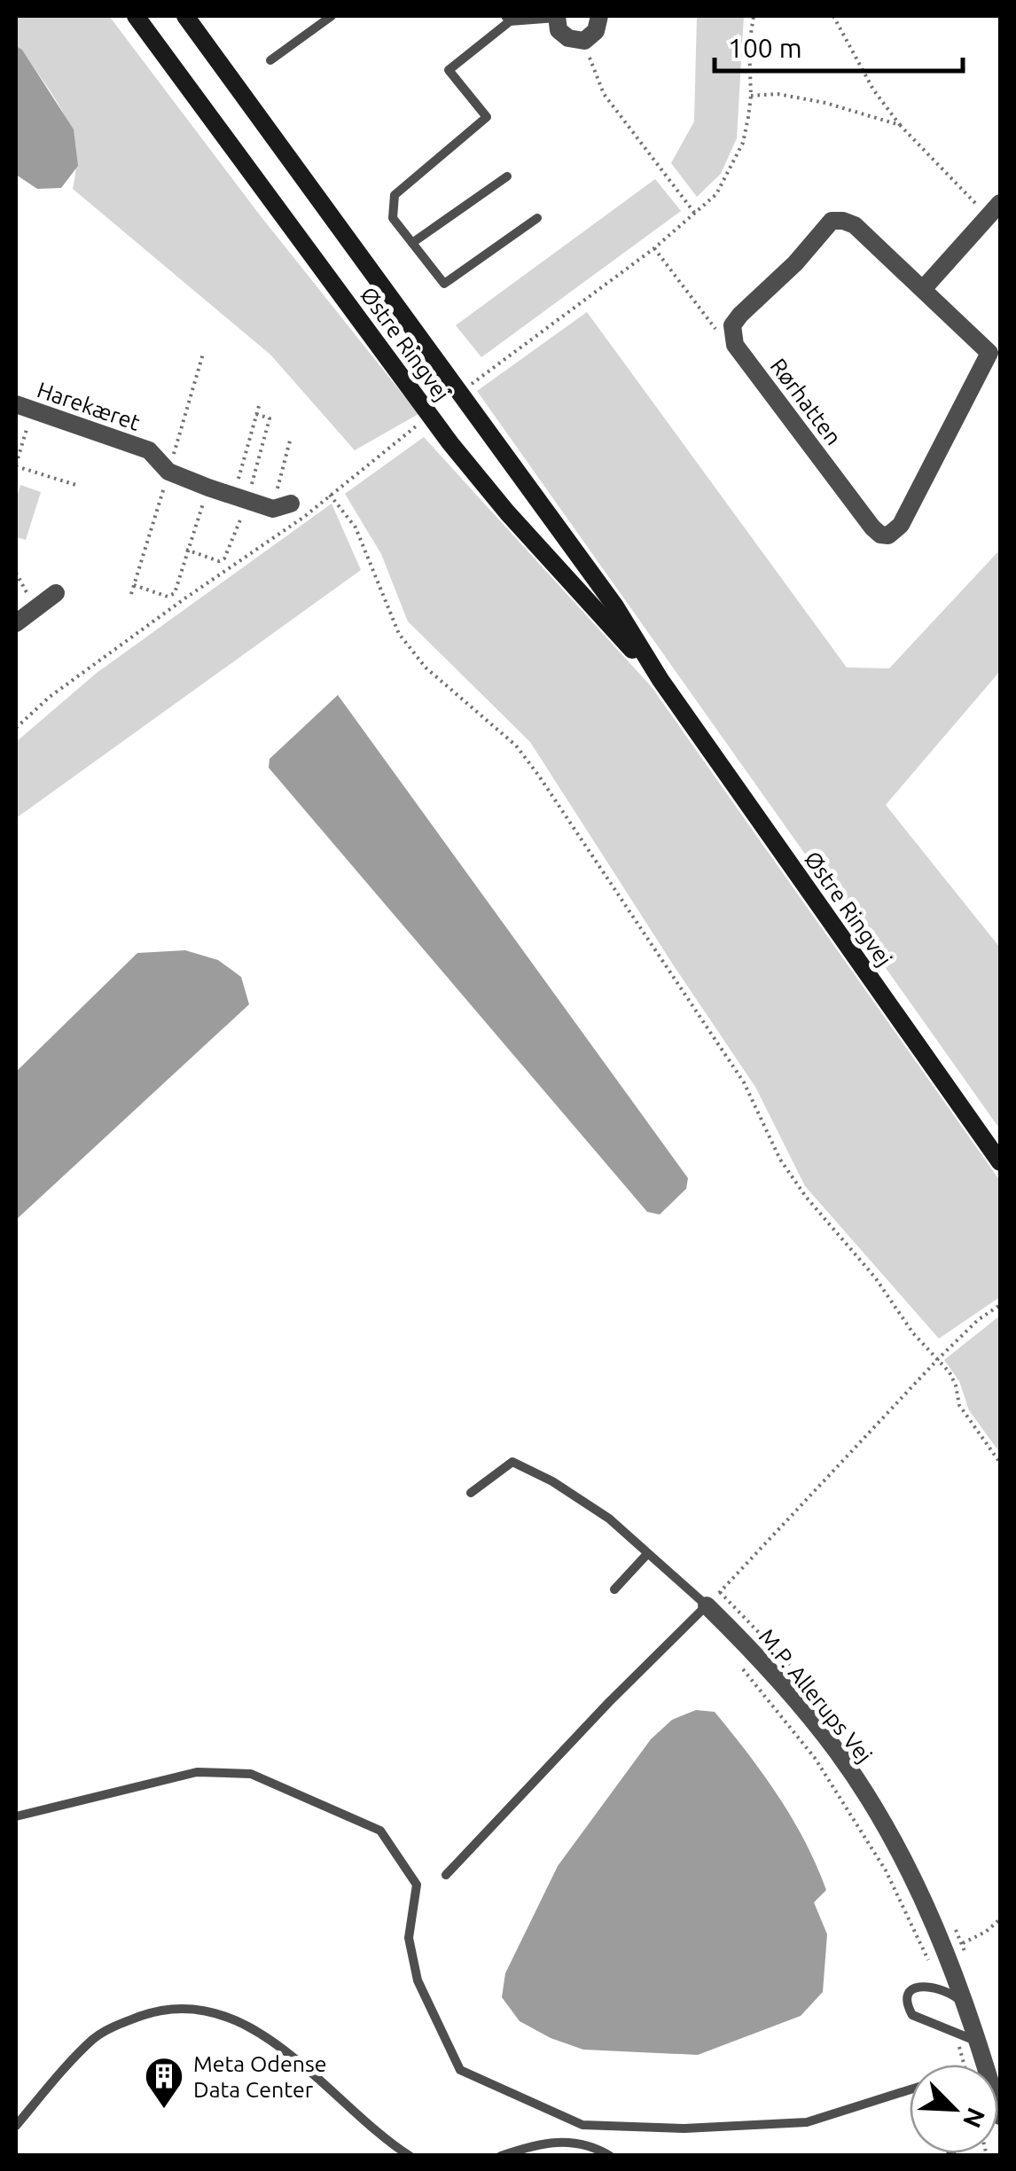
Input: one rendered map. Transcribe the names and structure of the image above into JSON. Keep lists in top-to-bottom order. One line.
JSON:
{"streets":{"main road":["Østre Ringvej"],"street":["Rørhatten","Harekæret","M.P. Allerups Vej"]},"places":{"building":["Meta Odense Data Center"]},"scale_bar":"100 m","north":"bottom right"}
